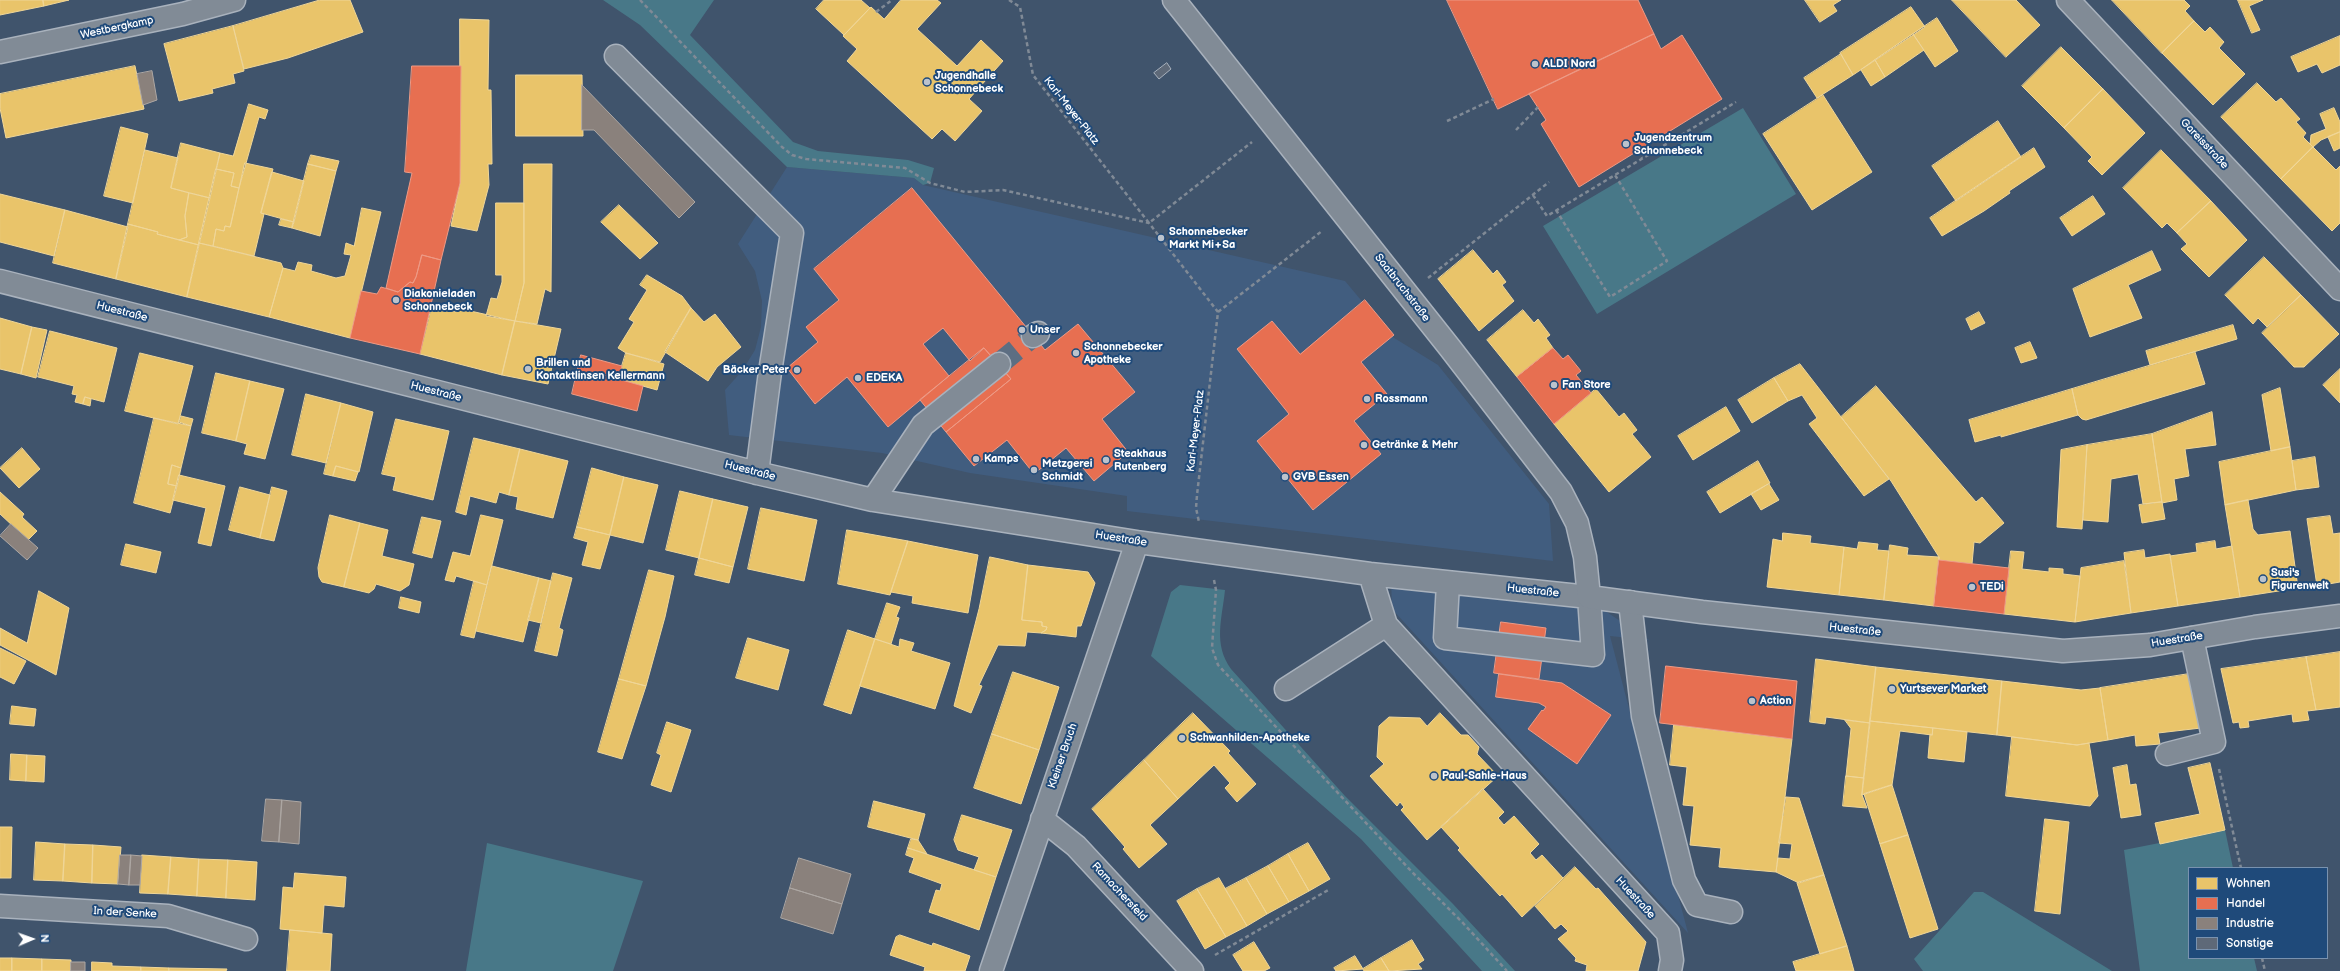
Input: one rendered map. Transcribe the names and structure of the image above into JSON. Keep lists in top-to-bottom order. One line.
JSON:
{"streets":{"street":["Westbergkamp","Gareisstraße","Saatbruchstraße","Huestraße","Kleiner Bruch","Ramachersfeld","In der Senke"],"path":["Karl-Meyer-Platz"]},"crossings":[["Karl-Meyer-Platz","Huestraße"],["Saatbruchstraße","Huestraße"],["Huestraße","Kleiner Bruch"],["Kleiner Bruch","Ramachersfeld"]],"places":["ALDI Nord","Jugendhalle Schonnebeck","Jugendzentrum Schonnebeck","Schonnebecker Markt Mi+Sa","Diakonieladen Schonnebeck","Unser","Schonnebecker Apotheke","Brillen und Kontaktlinsen Kellermann","Bäcker Peter","EDEKA","Fan Store","Rossmann","Getränke & Mehr","Kamps","Steakhaus Rutenberg","Metzgerei Schmidt","GVB Essen","Susi's Figurenwelt","TEDi","Yurtsever Market","Action","Schwanhilden-Apotheke","Paul-Sahle-Haus"],"legend":["Wohnen","Handel","Industrie","Sonstige"],"north":"right"}
